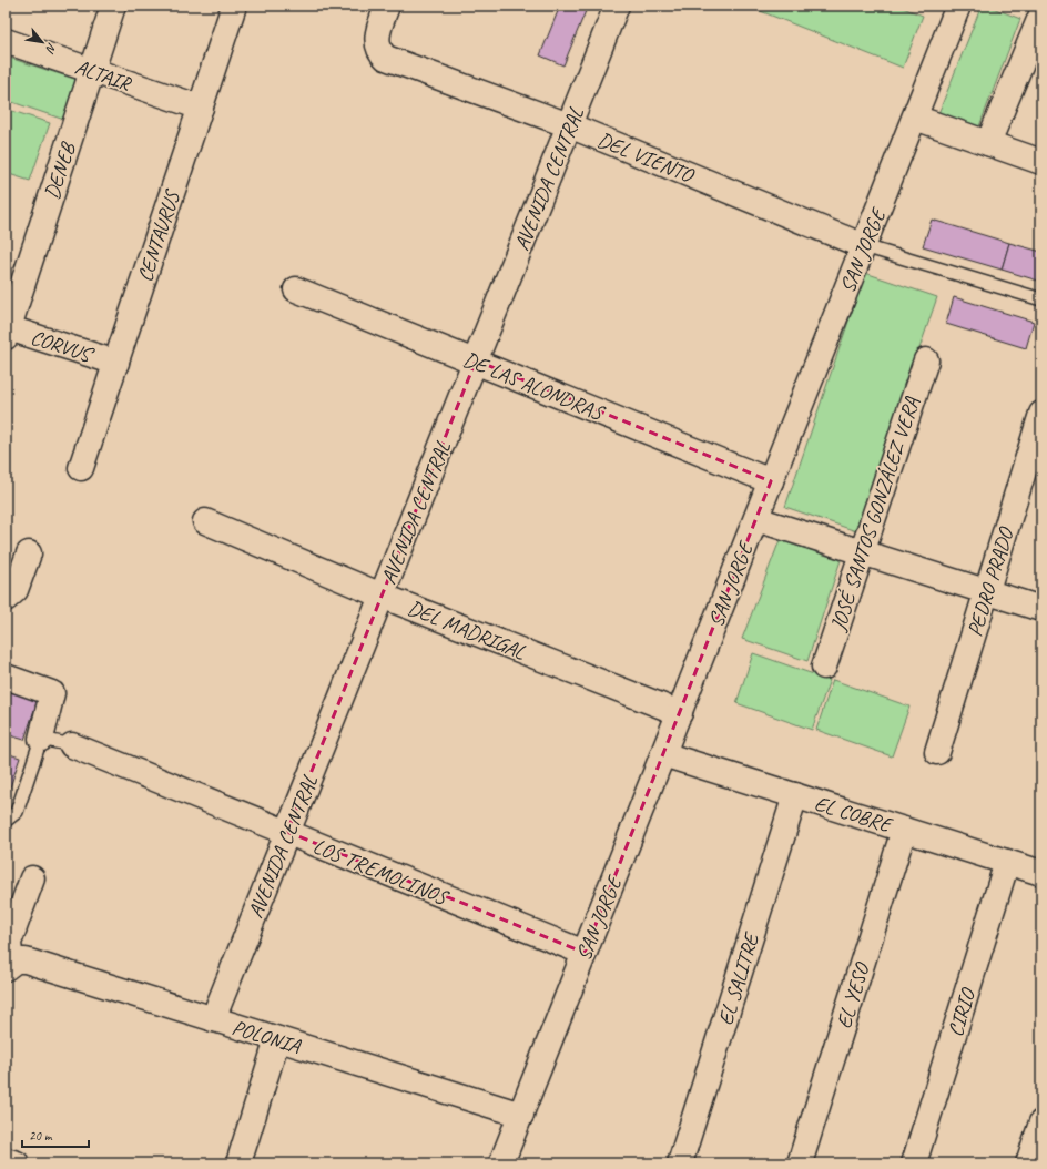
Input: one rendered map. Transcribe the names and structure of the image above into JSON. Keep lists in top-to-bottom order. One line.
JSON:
{"streets":{"street":["ALTAIR","DEL VIENTO","DENEB","AVENIDA CENTRAL","CENTAURUS","SAN JORGE","CORVUS","DE LAS ALONDRAS","JOSÉ SANTOS GONZÁLEZ VERA","PEDRO PRADO","DEL MADRIGAL","EL COBRE","LOS TREMOLINOS","EL SALITRE","EL YESO","CIRIO","POLONIA"]},"crossings":[["ALTAIR","DENEB"],["ALTAIR","CENTAURUS"],["DEL VIENTO","AVENIDA CENTRAL"],["DEL VIENTO","SAN JORGE"],["DENEB","CORVUS"],["AVENIDA CENTRAL","DE LAS ALONDRAS"],["AVENIDA CENTRAL","DEL MADRIGAL"],["AVENIDA CENTRAL","LOS TREMOLINOS"],["AVENIDA CENTRAL","POLONIA"],["CENTAURUS","CORVUS"],["SAN JORGE","DE LAS ALONDRAS"],["SAN JORGE","DEL MADRIGAL"],["SAN JORGE","EL COBRE"],["SAN JORGE","LOS TREMOLINOS"],["SAN JORGE","POLONIA"],["EL COBRE","EL SALITRE"],["EL COBRE","EL YESO"],["EL COBRE","CIRIO"]],"scale_bar":"20 m","north":"bottom right"}
